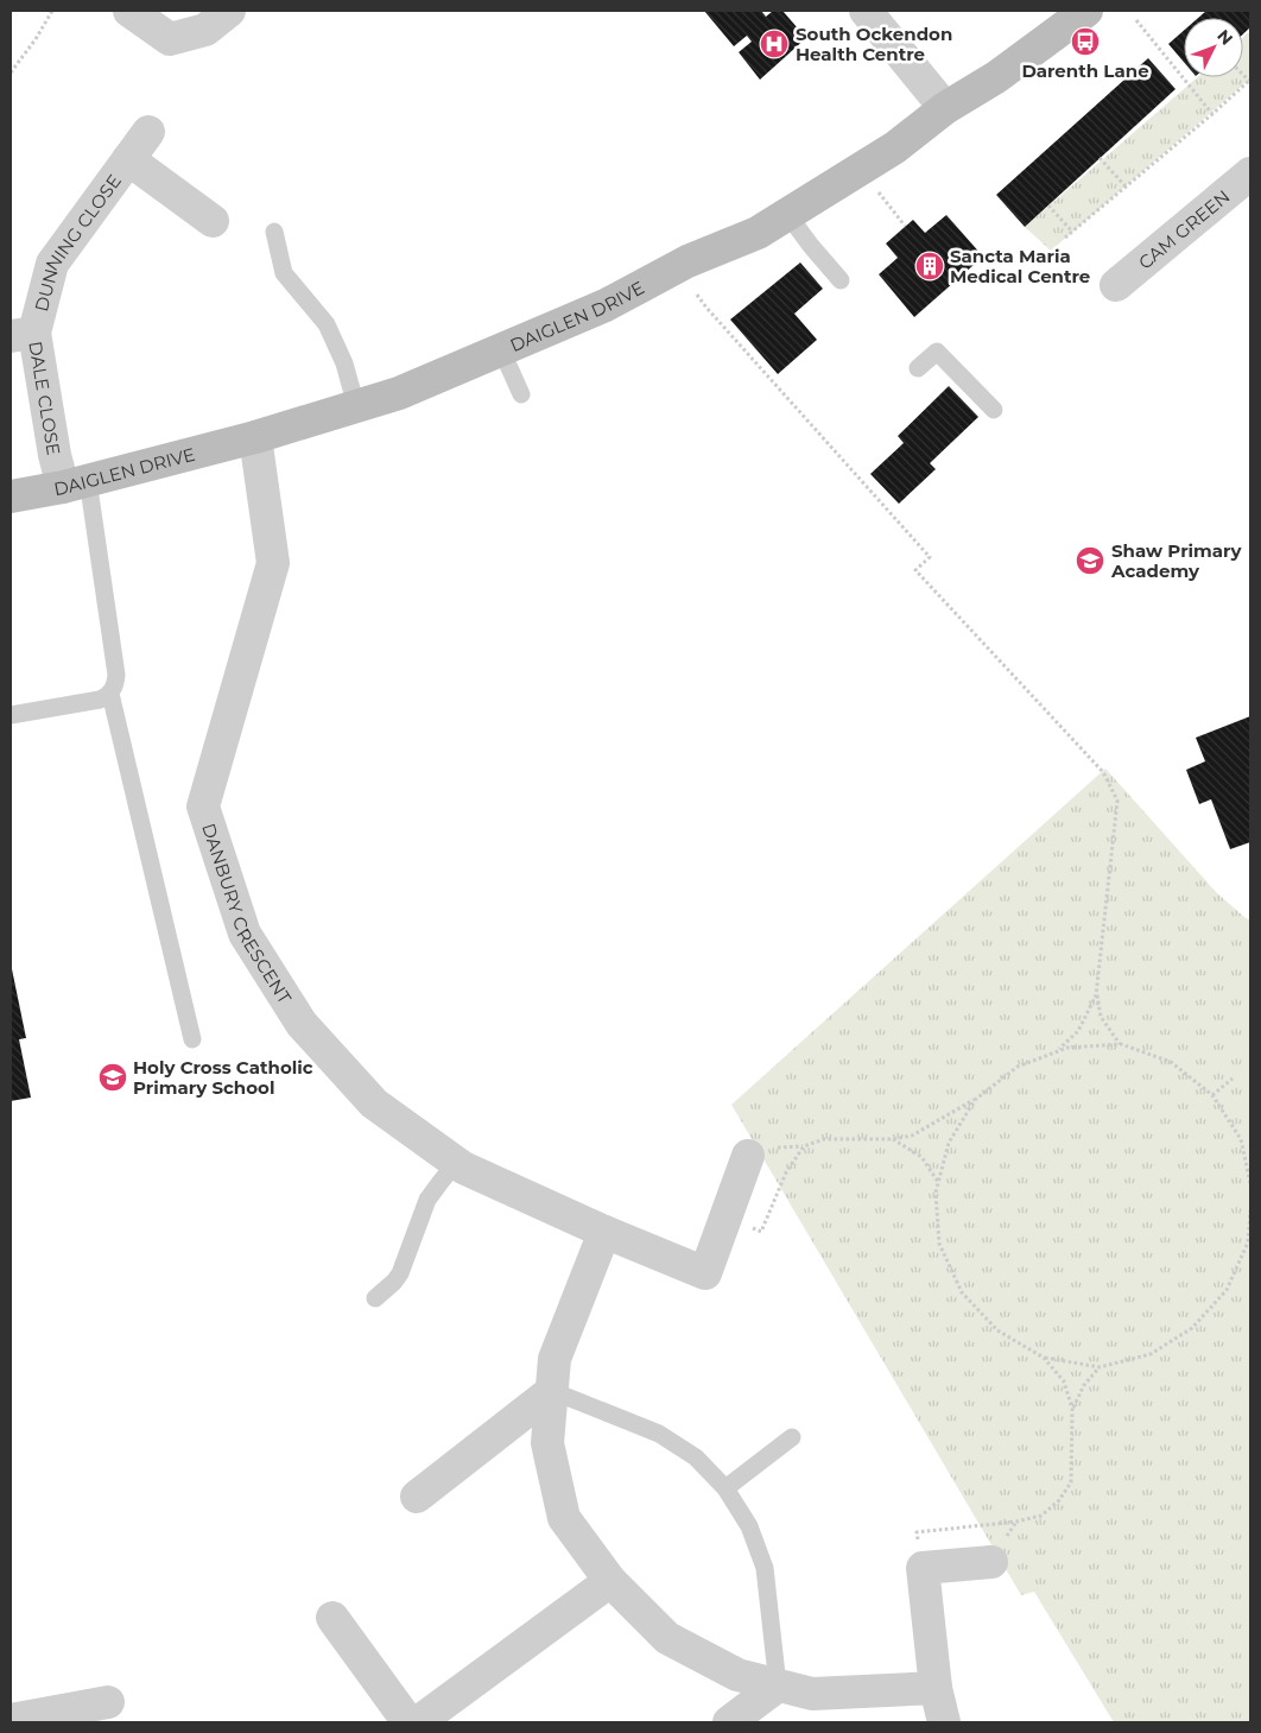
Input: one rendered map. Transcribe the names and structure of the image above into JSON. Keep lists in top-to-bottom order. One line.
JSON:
{"streets":{"street":["CAM GREEN","DUNNING CLOSE","DAIGLEN DRIVE","DALE CLOSE","DANBURY CRESCENT"]},"crossings":[["DUNNING CLOSE","DALE CLOSE"],["DAIGLEN DRIVE","DALE CLOSE"],["DAIGLEN DRIVE","DANBURY CRESCENT"]],"places":{"bus stop":["Darenth Lane"],"hospital":["South Ockendon Health Centre"],"building":["Sancta Maria Medical Centre"],"school or university":["Shaw Primary Academy","Holy Cross Catholic Primary School"]},"north":"top right"}
